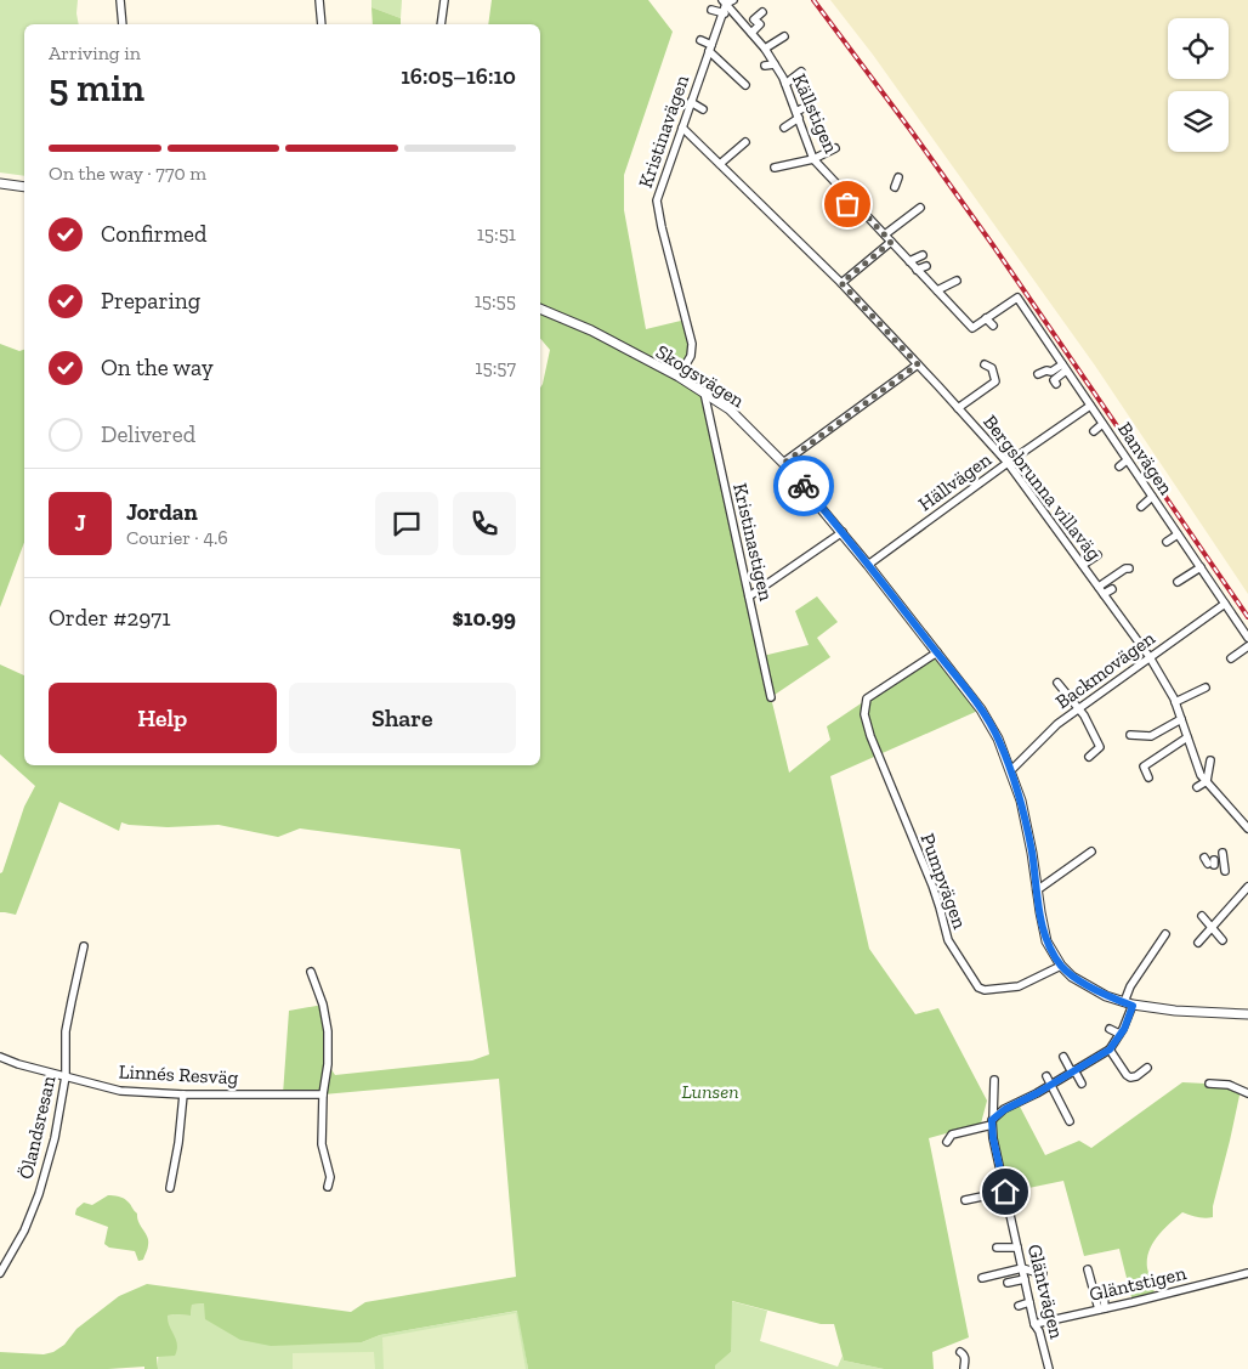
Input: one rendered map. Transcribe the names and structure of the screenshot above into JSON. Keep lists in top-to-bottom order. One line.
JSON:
{"streets":{"street":["Källstigen","Kristinavägen","Skogsvägen","Banvägen","Hällvägen","Bergsbrunna villaväg","Kristinastigen","Backmovägen","Pumpvägen","Linnés Resväg","Ölandsresan","Gläntstigen","Gläntvägen"]},"crossings":[["Källstigen","Kristinavägen"],["Källstigen","Banvägen"],["Kristinavägen","Skogsvägen"],["Kristinavägen","Bergsbrunna villaväg"],["Skogsvägen","Hällvägen"],["Skogsvägen","Kristinastigen"],["Skogsvägen","Backmovägen"],["Skogsvägen","Pumpvägen"],["Banvägen","Hällvägen"],["Banvägen","Backmovägen"],["Hällvägen","Bergsbrunna villaväg"],["Bergsbrunna villaväg","Backmovägen"],["Linnés Resväg","Ölandsresan"],["Gläntstigen","Gläntvägen"]],"parks":["Lunsen"],"page":{"heading":["5 min","Arriving in","16:05–16:10"],"panel":["Jordan","Courier · 4.6","Order #2971","$10.99"],"bar":"On the way · 770 m","list":[["Confirmed","15:51"],["Preparing","15:55"],["On the way","15:57"],"Delivered"],"round":"J","buttons":["Help","Share"]}}
